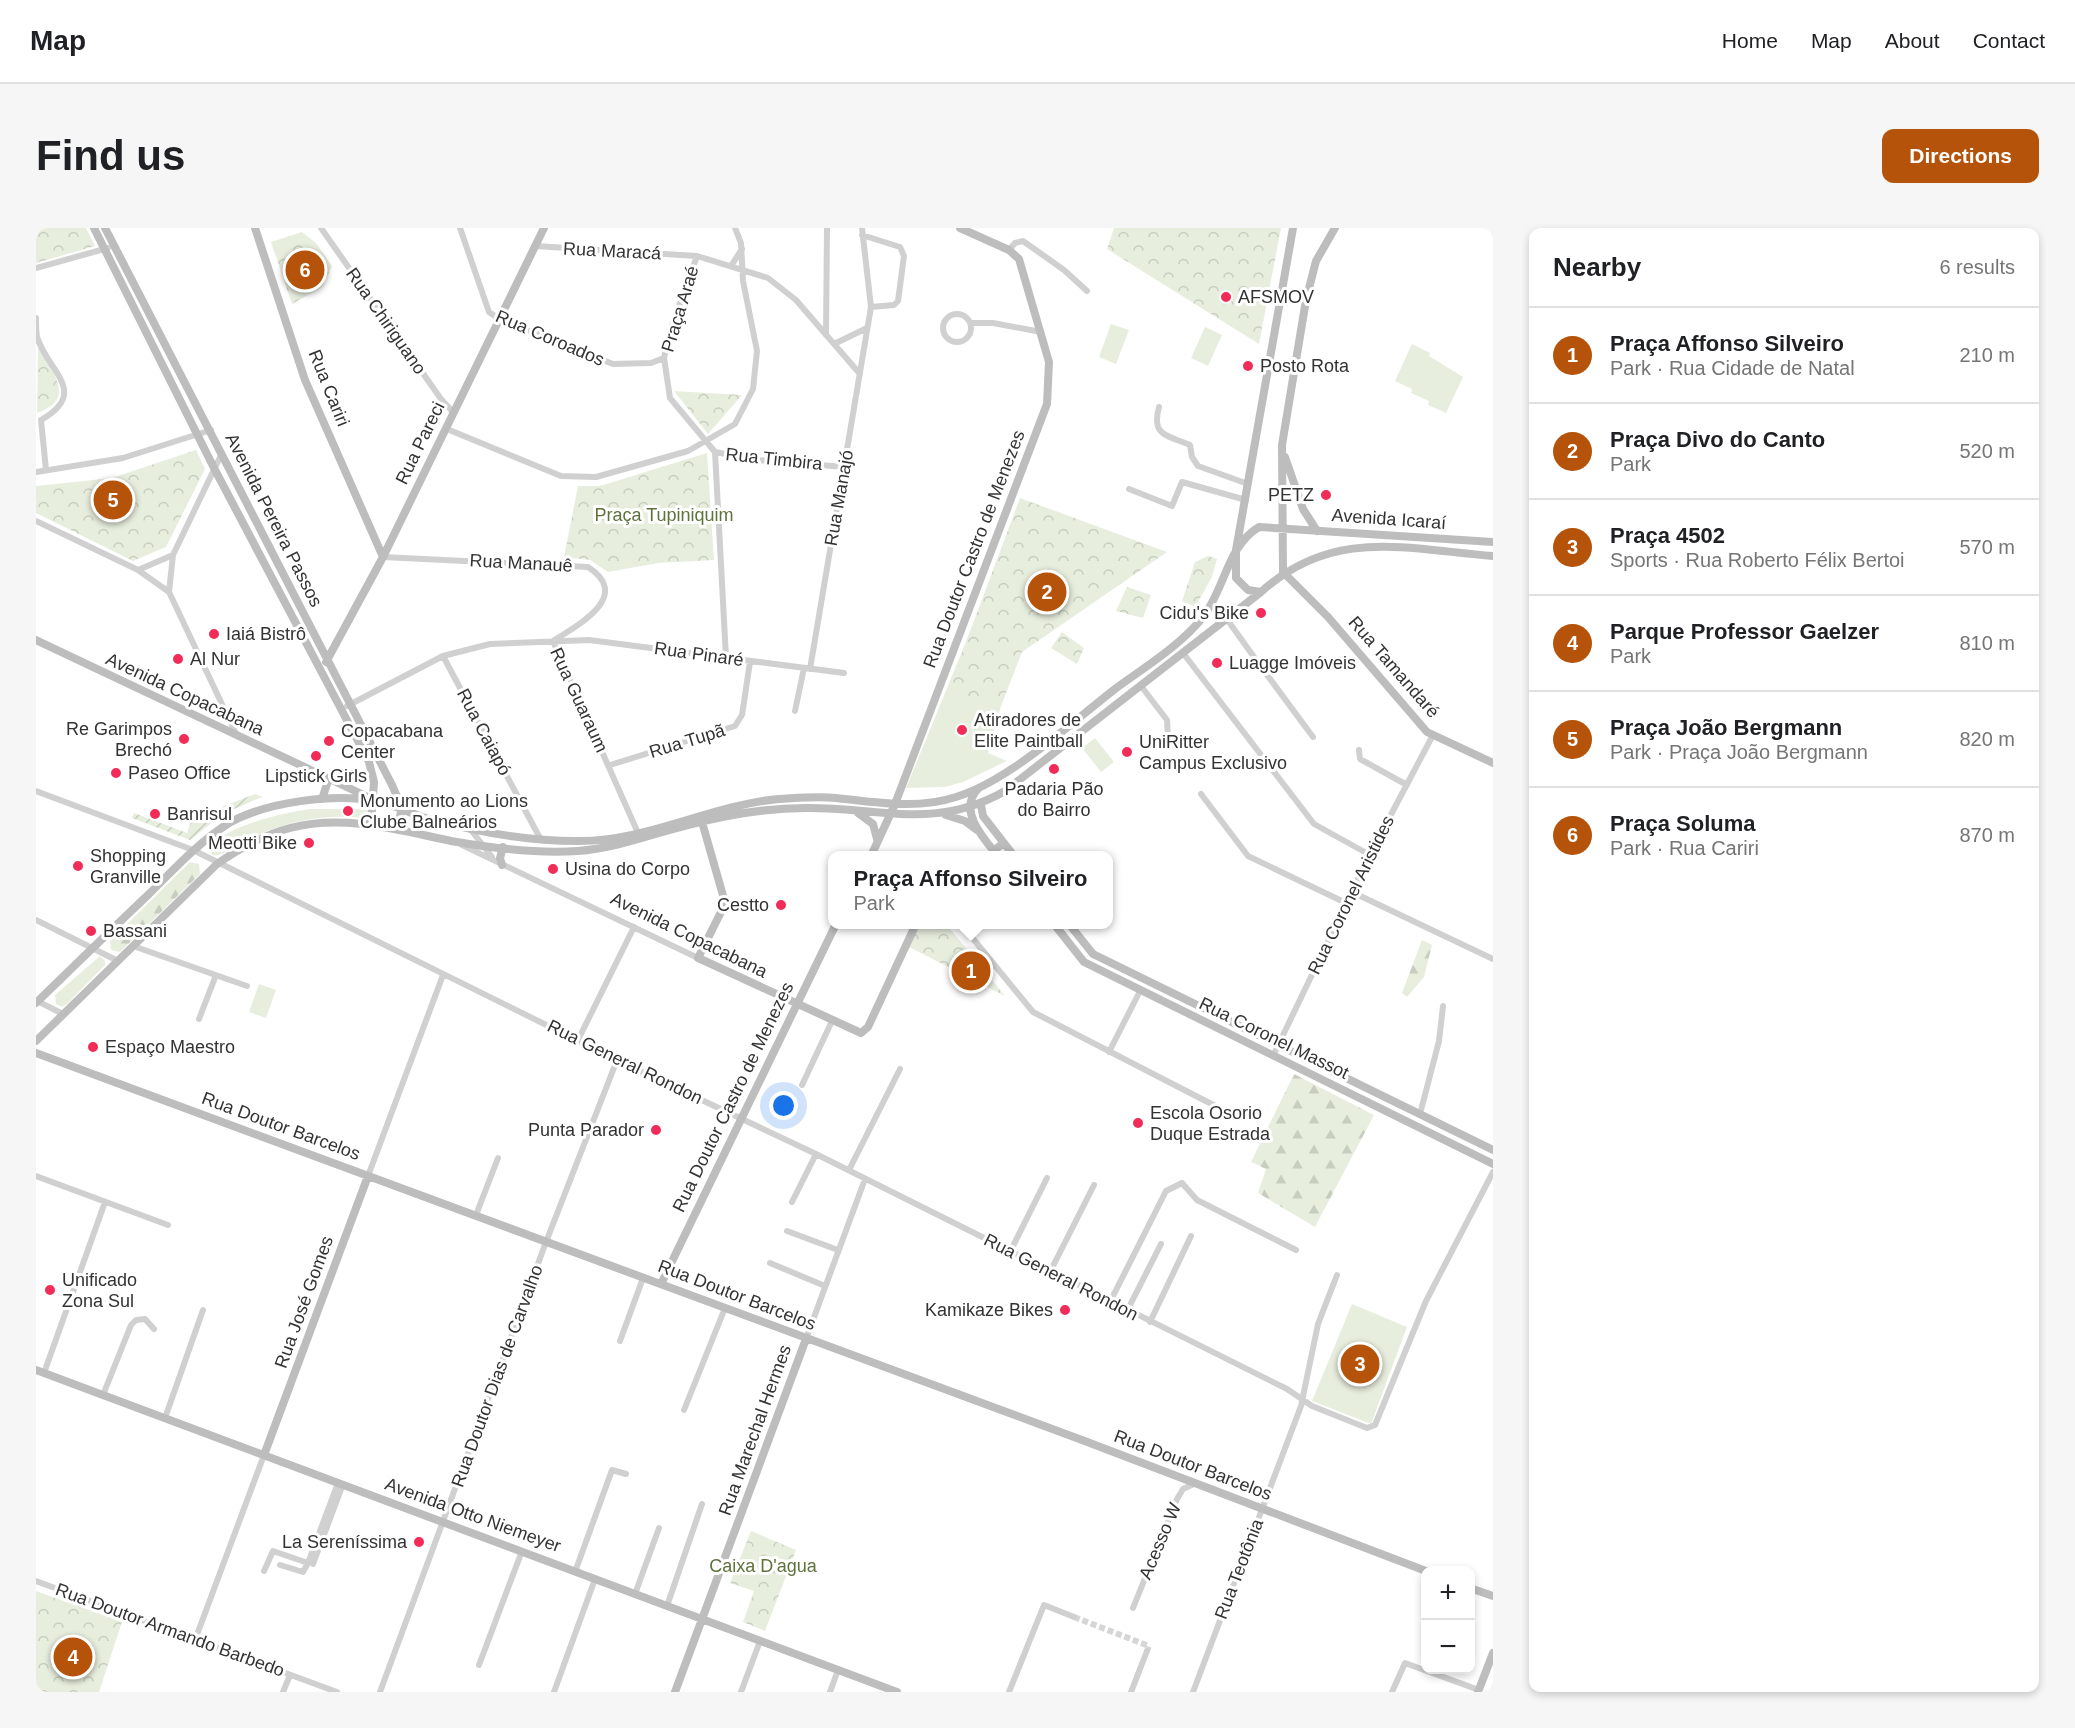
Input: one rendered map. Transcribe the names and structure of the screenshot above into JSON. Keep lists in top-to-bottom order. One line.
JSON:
{"streets":{"street":["Rua Maracá","Praça Araé","Rua Chiriguano","Rua Coroados","Rua Cariri","Rua Pareci","Rua Timbira","Rua Manajó","Avenida Icaraí","Avenida Pereira Passos","Rua Doutor Castro de Menezes","Rua Manauê","Rua Pinaré","Rua Tamandaré","Avenida Copacabana","Rua Guaraum","Rua Caiapó","Rua Tupã","Rua Coronel Aristides","Rua Coronel Massot","Rua General Rondon","Rua Doutor Barcelos","Rua José Gomes","Rua Doutor Dias de Carvalho","Rua Marechal Hermes","Avenida Otto Niemeyer","Acesso W","Rua Teotônia","Rua Doutor Armando Barbedo"]},"crossings":[["Rua Maracá","Praça Araé"],["Rua Maracá","Rua Pareci"],["Rua Maracá","Rua Manajó"],["Praça Araé","Rua Coroados"],["Praça Araé","Rua Timbira"],["Rua Chiriguano","Rua Pareci"],["Rua Coroados","Rua Pareci"],["Rua Cariri","Rua Pareci"],["Rua Cariri","Rua Manauê"],["Rua Pareci","Avenida Pereira Passos"],["Rua Pareci","Rua Manauê"],["Rua Timbira","Rua Manajó"],["Rua Manajó","Rua Pinaré"],["Avenida Icaraí","Rua Tamandaré"],["Avenida Pereira Passos","Avenida Copacabana"],["Avenida Pereira Passos","Rua Guaraum"],["Rua Doutor Castro de Menezes","Avenida Copacabana"],["Rua Doutor Castro de Menezes","Rua General Rondon"],["Rua Doutor Castro de Menezes","Rua Doutor Barcelos"],["Rua Manauê","Rua Pinaré"],["Rua Manauê","Rua Guaraum"],["Rua Pinaré","Rua Guaraum"],["Rua Pinaré","Rua Tupã"],["Rua Tamandaré","Rua Coronel Aristides"],["Rua Guaraum","Rua Caiapó"],["Rua Guaraum","Rua Tupã"],["Rua Coronel Aristides","Rua Coronel Massot"],["Rua General Rondon","Rua José Gomes"],["Rua General Rondon","Rua Doutor Dias de Carvalho"],["Rua General Rondon","Rua Marechal Hermes"],["Rua General Rondon","Rua Teotônia"],["Rua Doutor Barcelos","Rua José Gomes"],["Rua Doutor Barcelos","Rua Doutor Dias de Carvalho"],["Rua Doutor Barcelos","Rua Marechal Hermes"],["Rua Doutor Barcelos","Acesso W"],["Rua Doutor Barcelos","Rua Teotônia"],["Rua José Gomes","Avenida Otto Niemeyer"],["Rua José Gomes","Rua Doutor Armando Barbedo"],["Rua Doutor Dias de Carvalho","Avenida Otto Niemeyer"],["Rua Marechal Hermes","Avenida Otto Niemeyer"]],"parks":["Praça Tupiniquim","Caixa D'agua"],"places":["AFSMOV","Posto Rota","PETZ","Cidu's Bike","Iaiá Bistrô","Al Nur","Luagge Imóveis","Atiradores de Elite Paintball","Re Garimpos Brechó","Copacabana Center","UniRitter Campus Exclusivo","Lipstick Girls","Padaria Pão do Bairro","Paseo Office","Monumento ao Lions Clube Balneários","Banrisul","Meotti Bike","Shopping Granville","Usina do Corpo","Cestto","Bassani","Espaço Maestro","Escola Osorio Duque Estrada","Punta Parador","Unificado Zona Sul","Kamikaze Bikes","La Sereníssima"],"page":{"header":"Map","nav":["Home","Map","About","Contact"],"buttons":"Directions","title":"Find us","heading":["Nearby","6 results"],"pins":["6","5","2","1","3","4"],"list":[{"mark":"1","name":"Praça Affonso Silveiro","note":"Park · Rua Cidade de Natal","value":"210 m"},{"mark":"2","name":"Praça Divo do Canto","note":"Park","value":"520 m"},{"mark":"3","name":"Praça 4502","note":"Sports · Rua Roberto Félix Bertoi","value":"570 m"},{"mark":"4","name":"Parque Professor Gaelzer","note":"Park","value":"810 m"},{"mark":"5","name":"Praça João Bergmann","note":"Park · Praça João Bergmann","value":"820 m"},{"mark":"6","name":"Praça Soluma","note":"Park · Rua Cariri","value":"870 m"}],"popup":["Praça Affonso Silveiro","Park"],"map_buttons":["+","−"]}}
